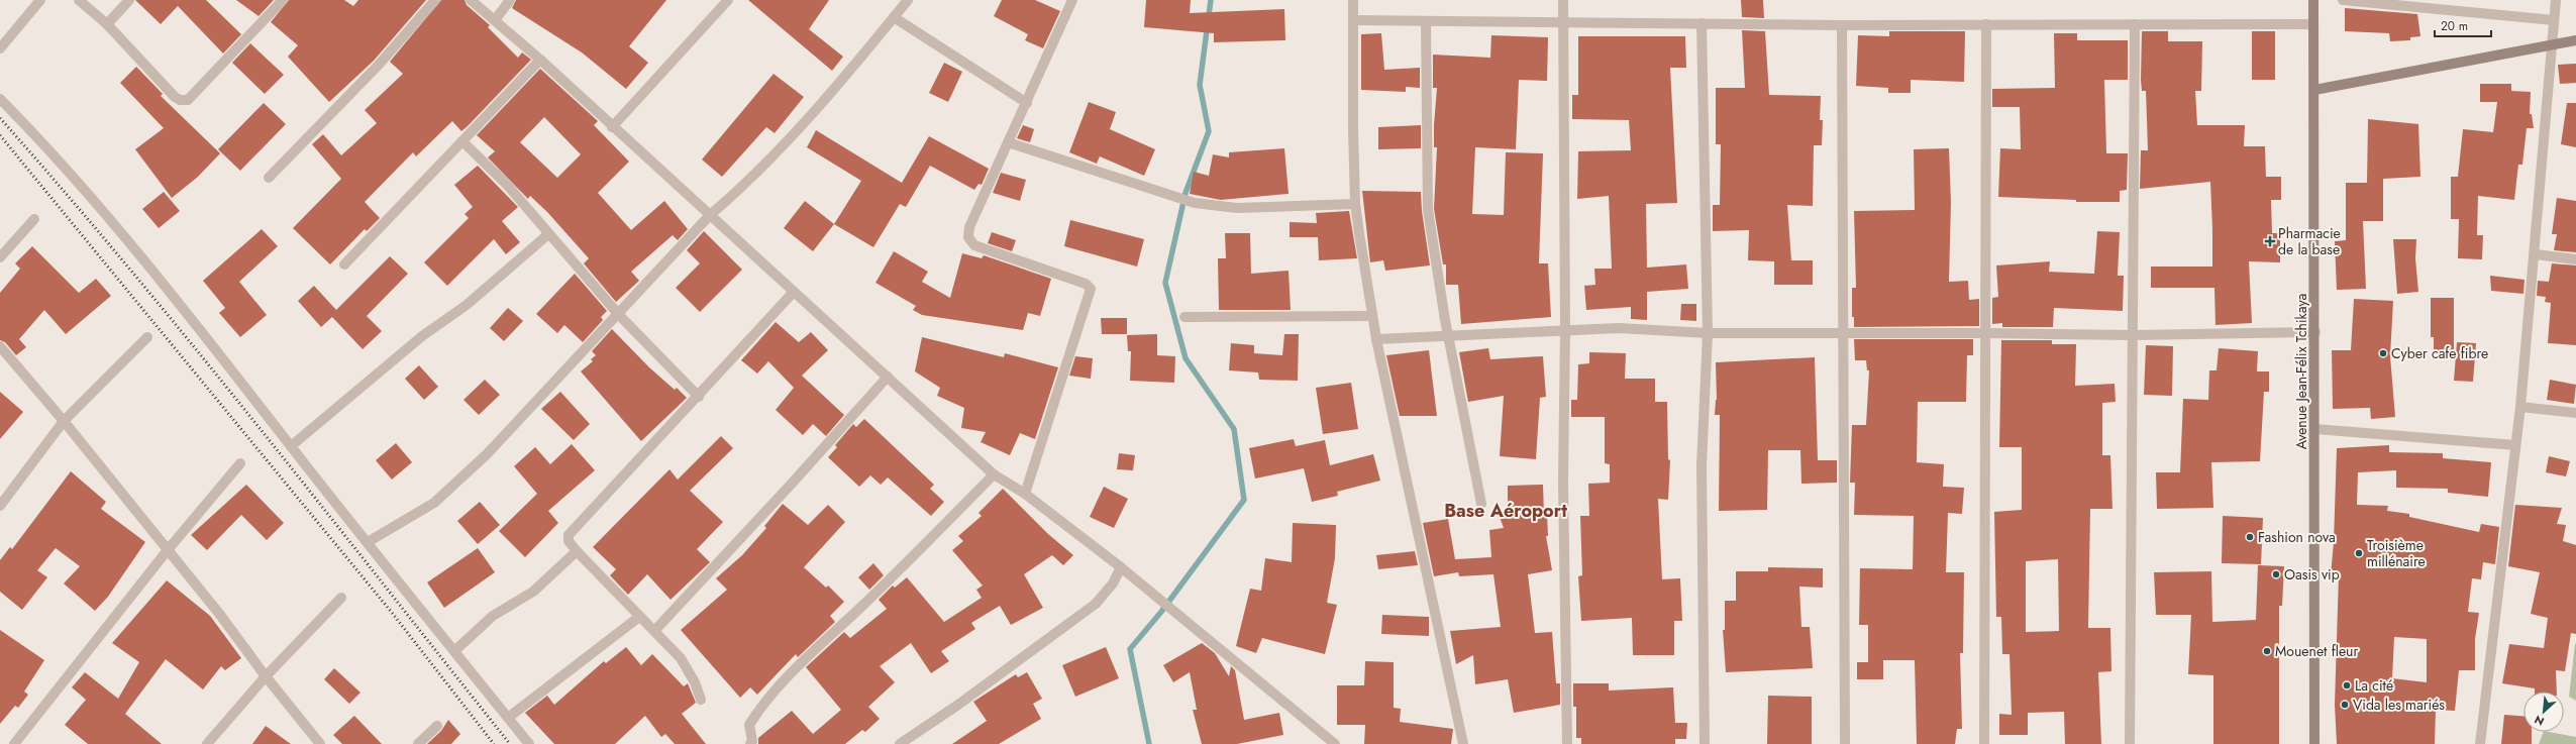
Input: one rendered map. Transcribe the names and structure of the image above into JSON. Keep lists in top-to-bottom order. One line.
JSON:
{"streets":{"street":["Avenue Jean-Félix Tchikaya"]},"districts":["Base Aéroport"],"places":{"health":["Pharmacie de la base"],"other":["Cyber cafe fibre","Fashion nova","Troisième millénaire","Oasis vip","Mouenet fleur","La cité","Vida les mariés"]},"scale_bar":"20 m","north":"bottom left"}
